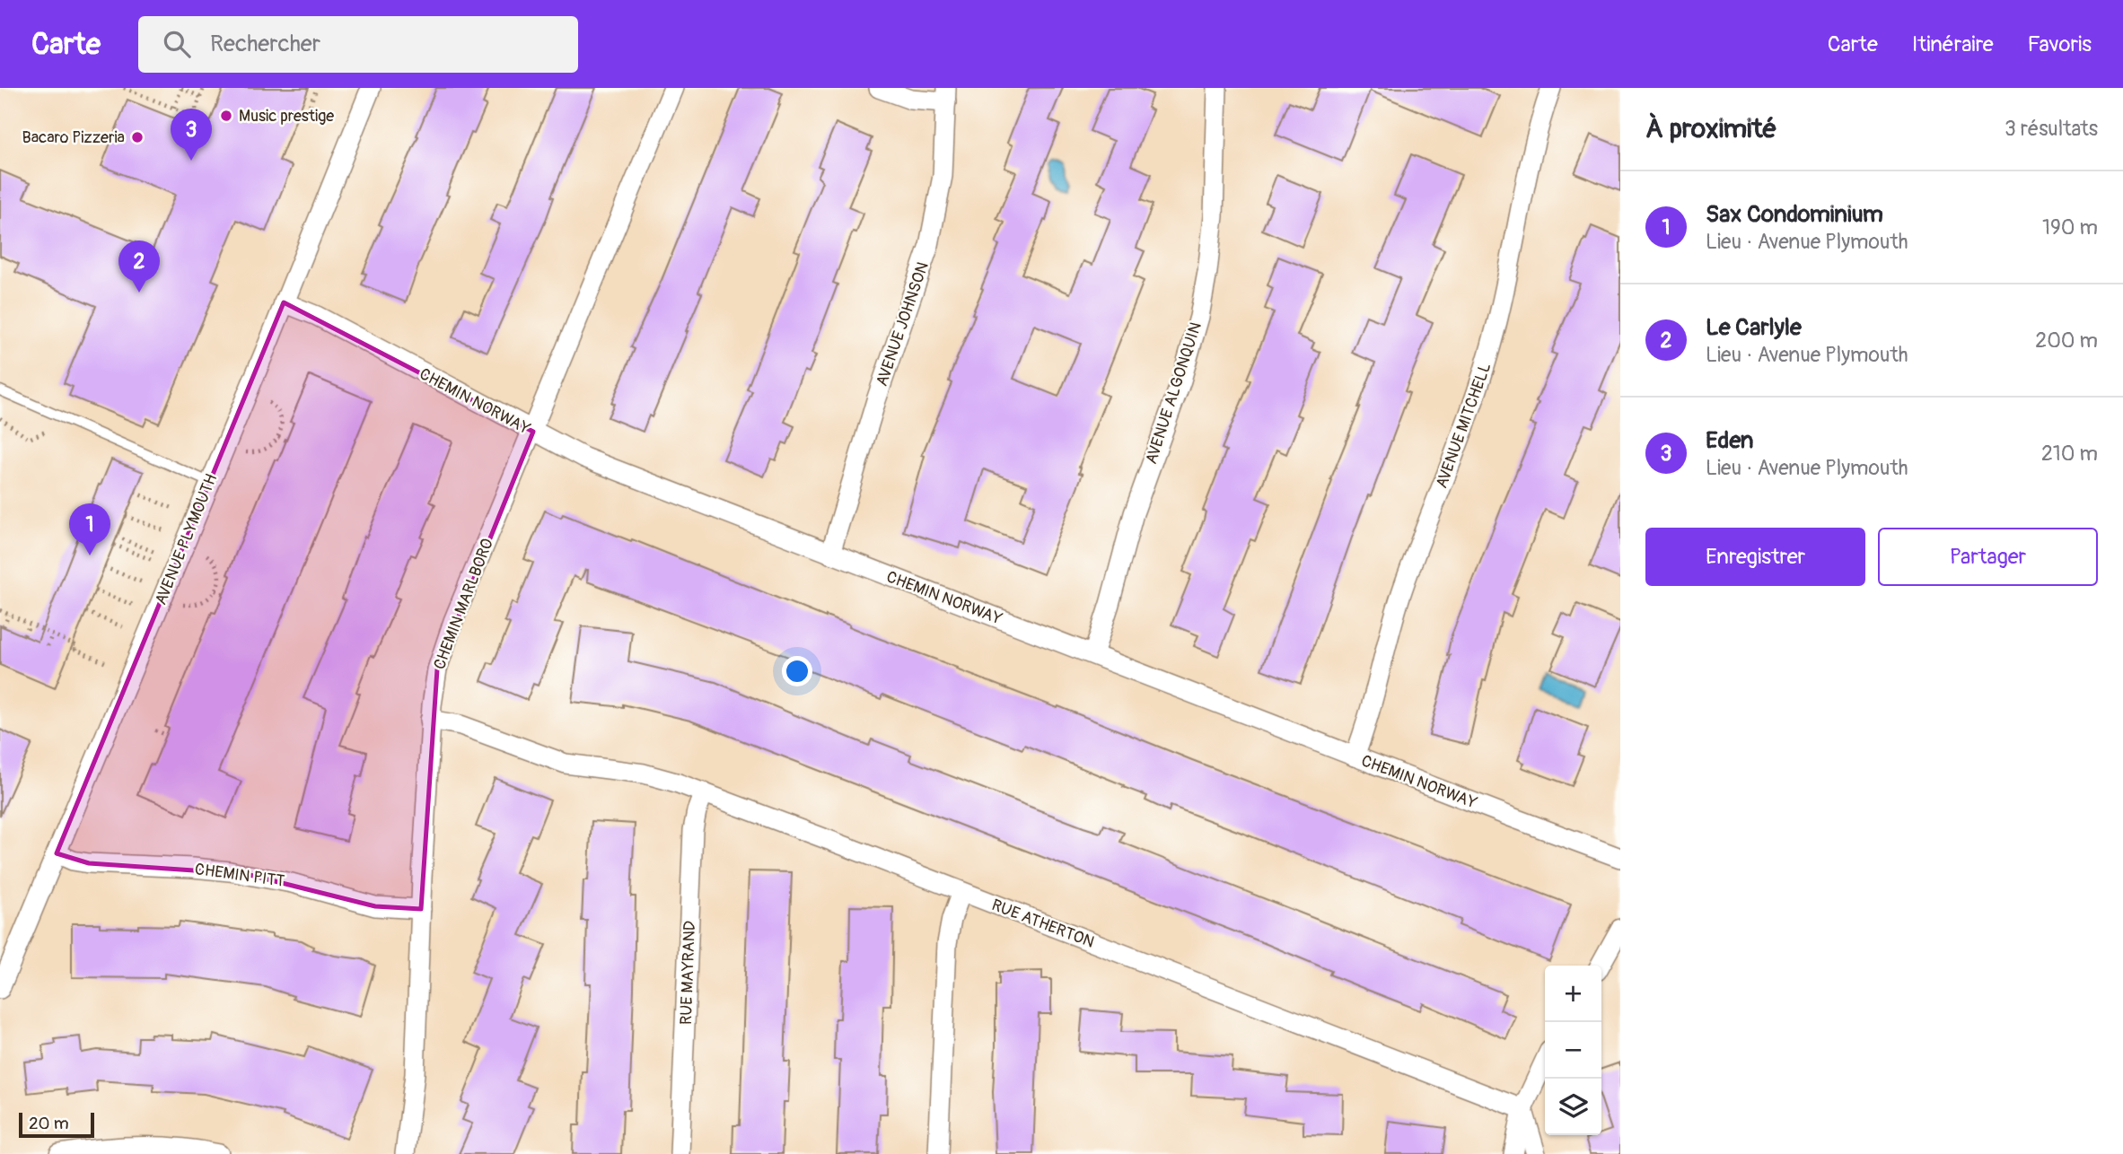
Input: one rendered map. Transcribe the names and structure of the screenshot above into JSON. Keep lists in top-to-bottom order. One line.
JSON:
{"streets":{"street":["AVENUE JOHNSON","AVENUE ALGONQUIN","CHEMIN NORWAY","AVENUE MITCHELL","AVENUE PLYMOUTH","CHEMIN MARLBORO","CHEMIN PITT","RUE ATHERTON","RUE MAYRAND"]},"crossings":[["AVENUE JOHNSON","CHEMIN NORWAY"],["AVENUE ALGONQUIN","CHEMIN NORWAY"],["CHEMIN NORWAY","AVENUE MITCHELL"],["CHEMIN NORWAY","AVENUE PLYMOUTH"],["CHEMIN NORWAY","CHEMIN MARLBORO"],["AVENUE PLYMOUTH","CHEMIN PITT"],["CHEMIN MARLBORO","CHEMIN PITT"],["CHEMIN MARLBORO","RUE ATHERTON"],["RUE ATHERTON","RUE MAYRAND"]],"places":["Music prestige","Bacaro Pizzeria"],"scale_bar":"20 m","page":{"header":"Carte","search":"Rechercher","nav":["Carte","Itinéraire","Favoris"],"heading":["À proximité","3 résultats"],"pins":["3","2","1"],"list":[{"mark":"1","name":"Sax Condominium","note":"Lieu · Avenue Plymouth","value":"190 m"},{"mark":"2","name":"Le Carlyle","note":"Lieu · Avenue Plymouth","value":"200 m"},{"mark":"3","name":"Eden","note":"Lieu · Avenue Plymouth","value":"210 m"}],"buttons":["Enregistrer","Partager"],"map_buttons":["+","−"],"scale":"20 m"}}
